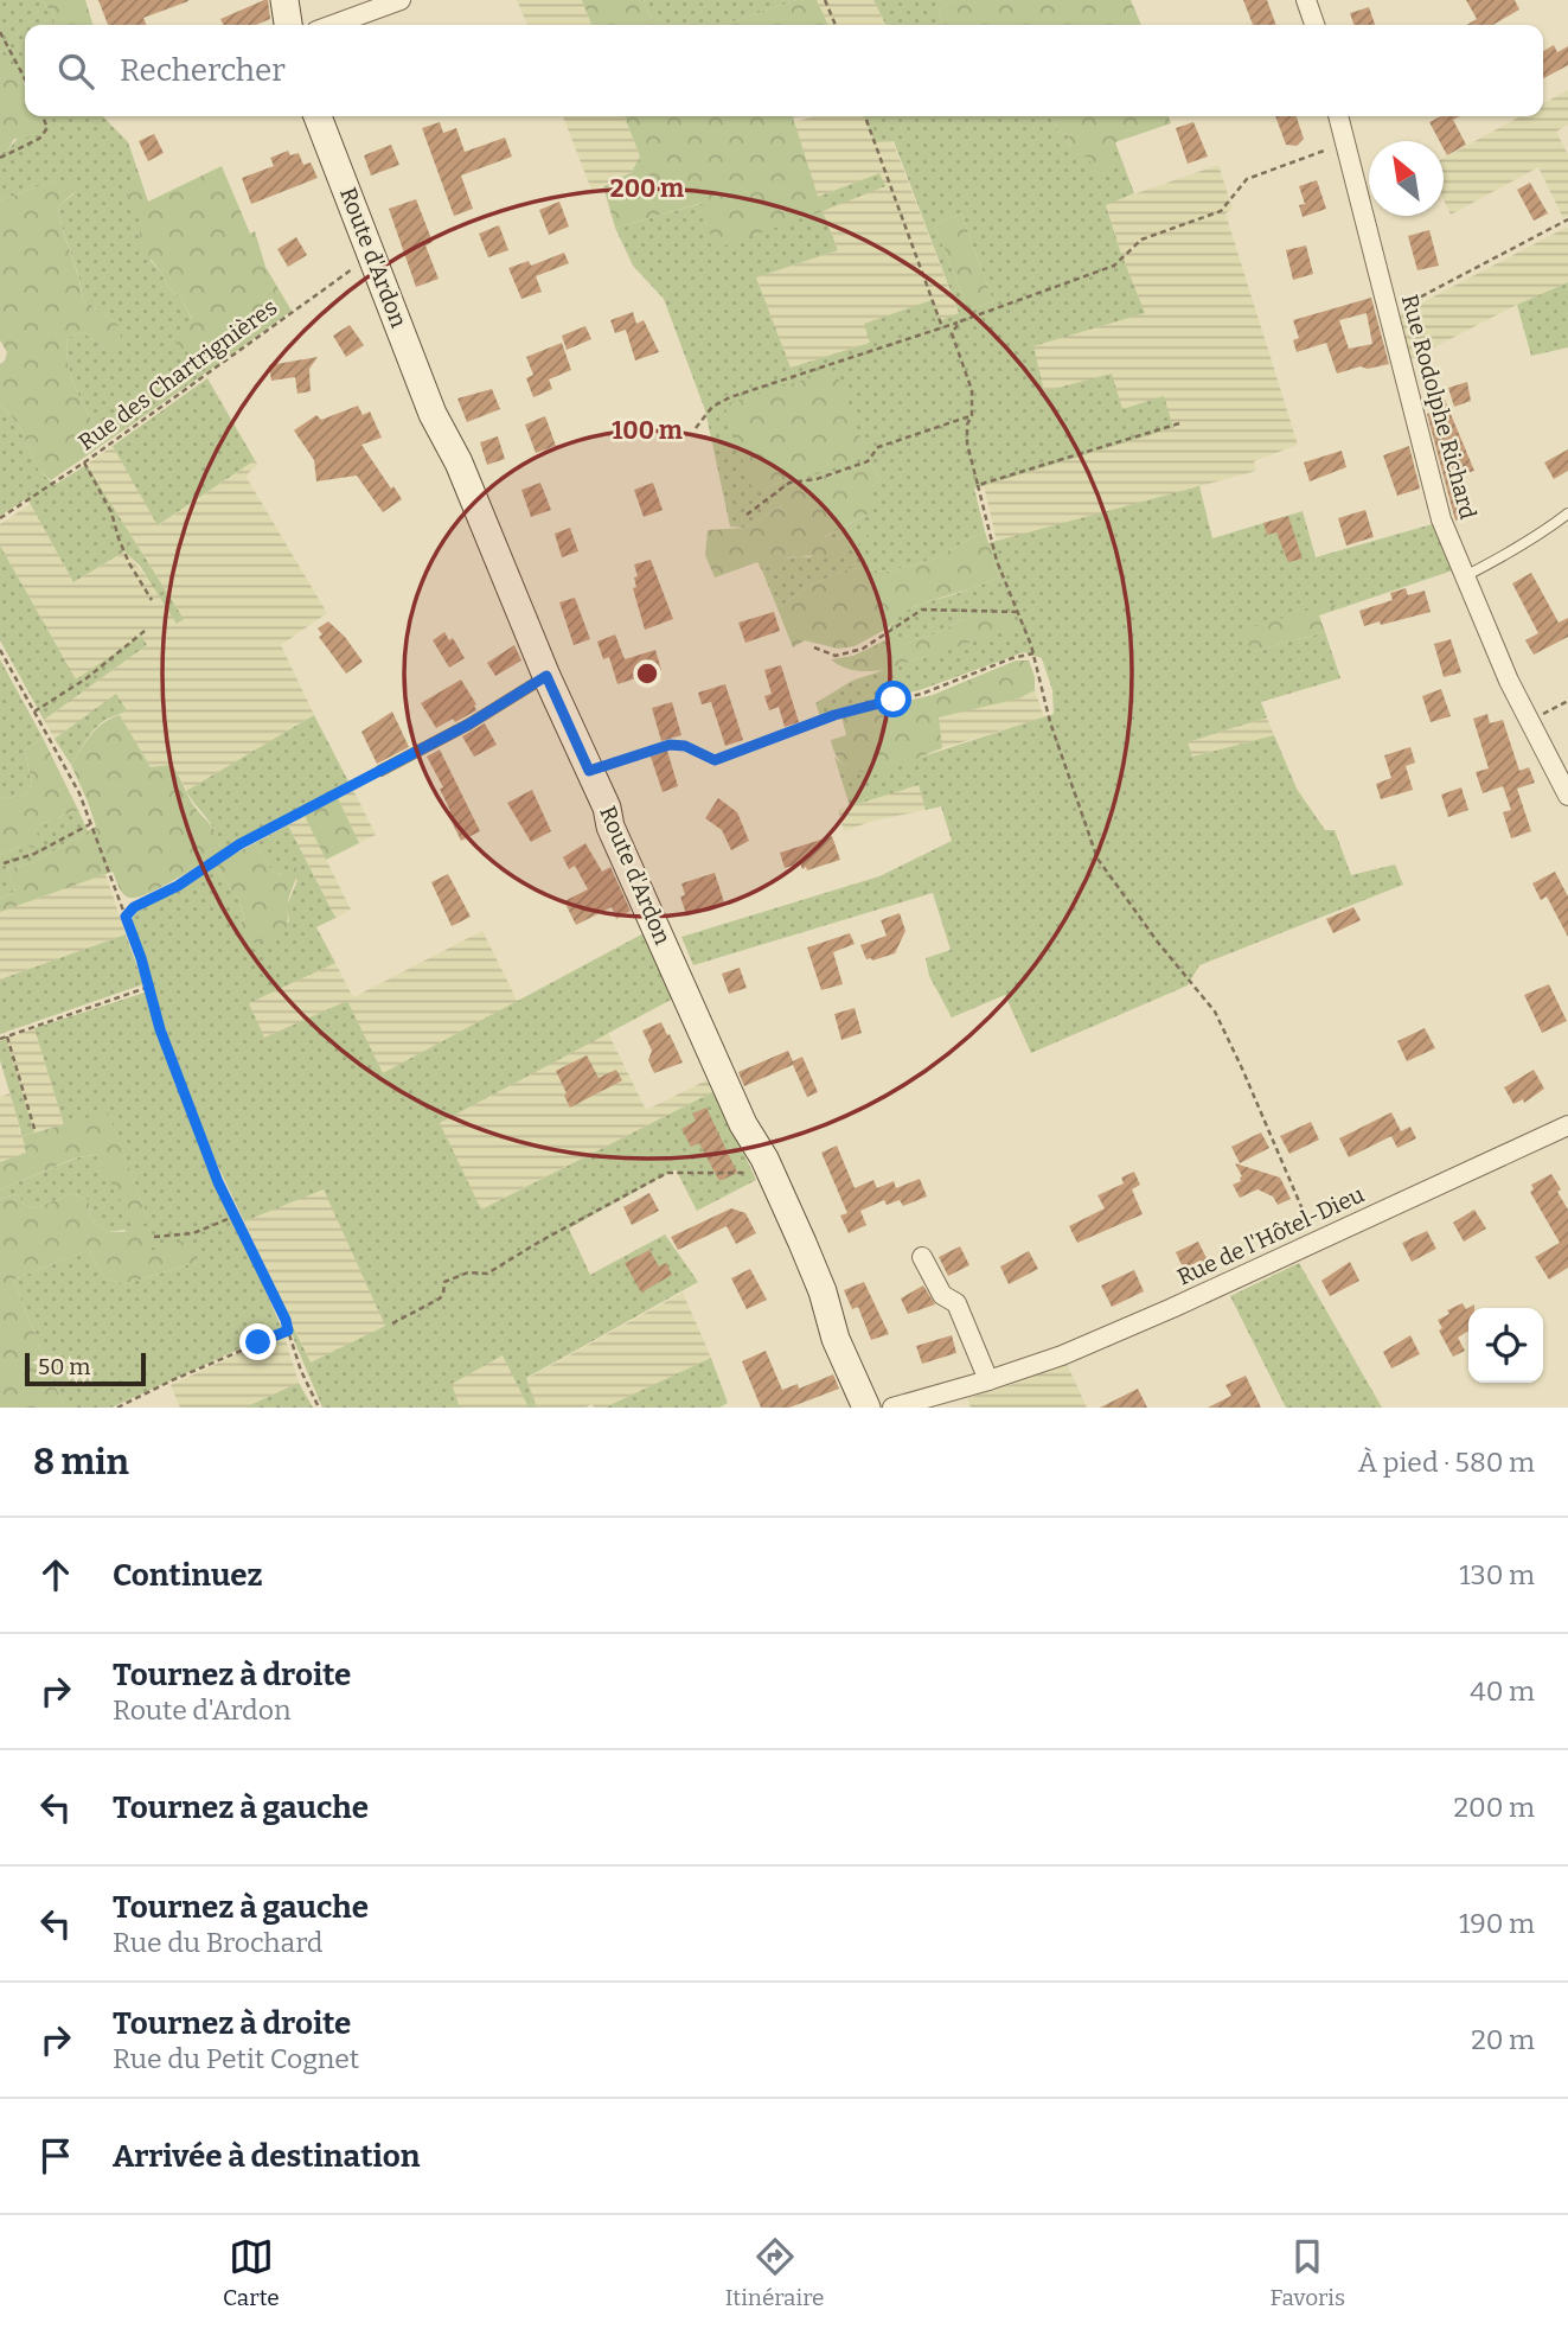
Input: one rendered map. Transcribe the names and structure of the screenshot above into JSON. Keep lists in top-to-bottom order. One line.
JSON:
{"streets":{"street":["Route d'Ardon","Rue Rodolphe Richard","Rue de l'Hôtel-Dieu"],"path":["Rue des Chartrignières"]},"crossings":[["Route d'Ardon","Rue des Chartrignières"]],"scale_bar":"50 m","north":"top left","page":{"search":"Rechercher","scale":"50 m","heading":["8 min","À pied · 580 m"],"list":[["Continuez","130 m"],["Tournez à droite","Route d'Ardon","40 m"],["Tournez à gauche","200 m"],["Tournez à gauche","Rue du Brochard","190 m"],["Tournez à droite","Rue du Petit Cognet","20 m"],"Arrivée à destination"],"nav":["Carte","Itinéraire","Favoris"]},"rings":["200 m","100 m"]}
